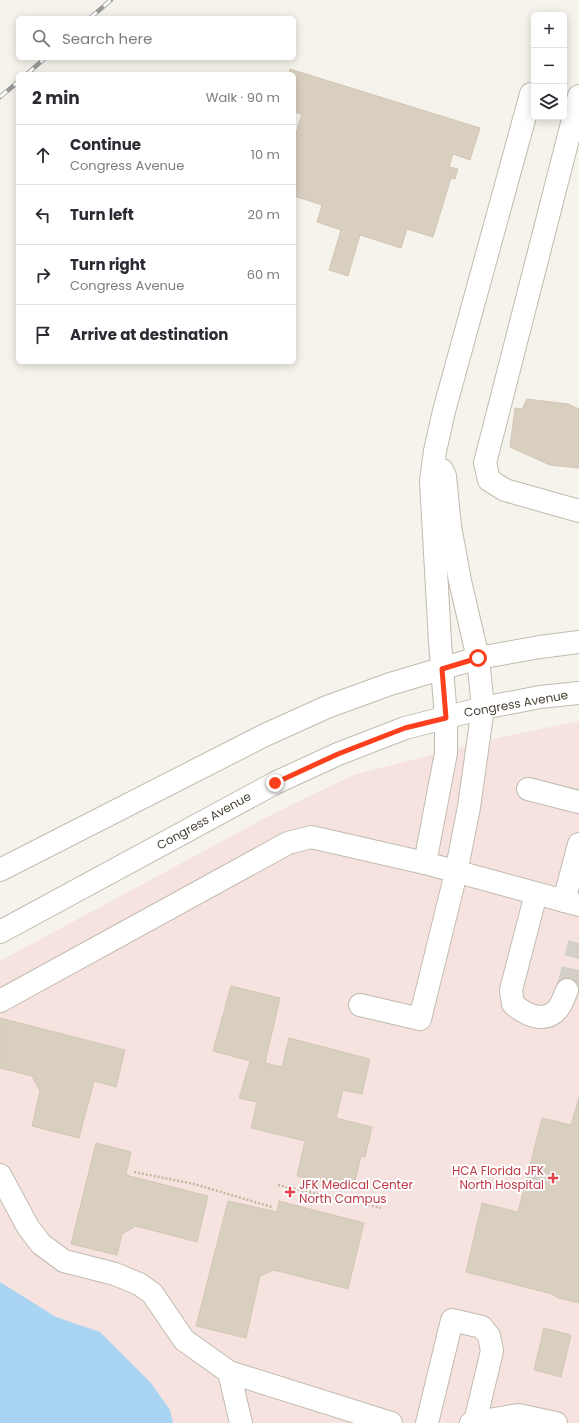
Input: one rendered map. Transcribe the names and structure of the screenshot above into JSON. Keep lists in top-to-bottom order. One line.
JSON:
{"streets":{"street":["Congress Avenue"]},"places":{"health":["HCA Florida JFK North Hospital","JFK Medical Center North Campus"]},"page":{"map_buttons":["+","−"],"search":"Search here","heading":["2 min","Walk · 90 m"],"list":[["Continue","Congress Avenue","10 m"],["Turn left","20 m"],["Turn right","Congress Avenue","60 m"],"Arrive at destination"]}}
